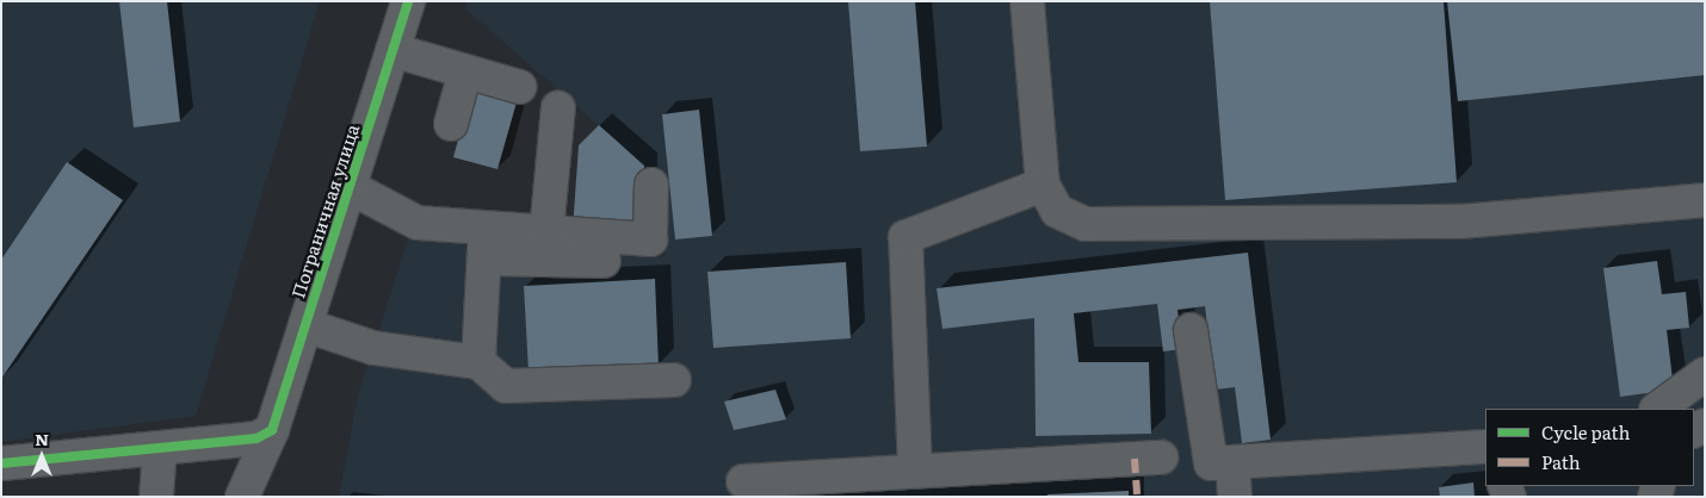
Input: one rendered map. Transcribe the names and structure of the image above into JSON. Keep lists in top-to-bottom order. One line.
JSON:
{"streets":{"street":["Пограничная улица"]},"legend":["Cycle path","Path"],"north":"top"}
